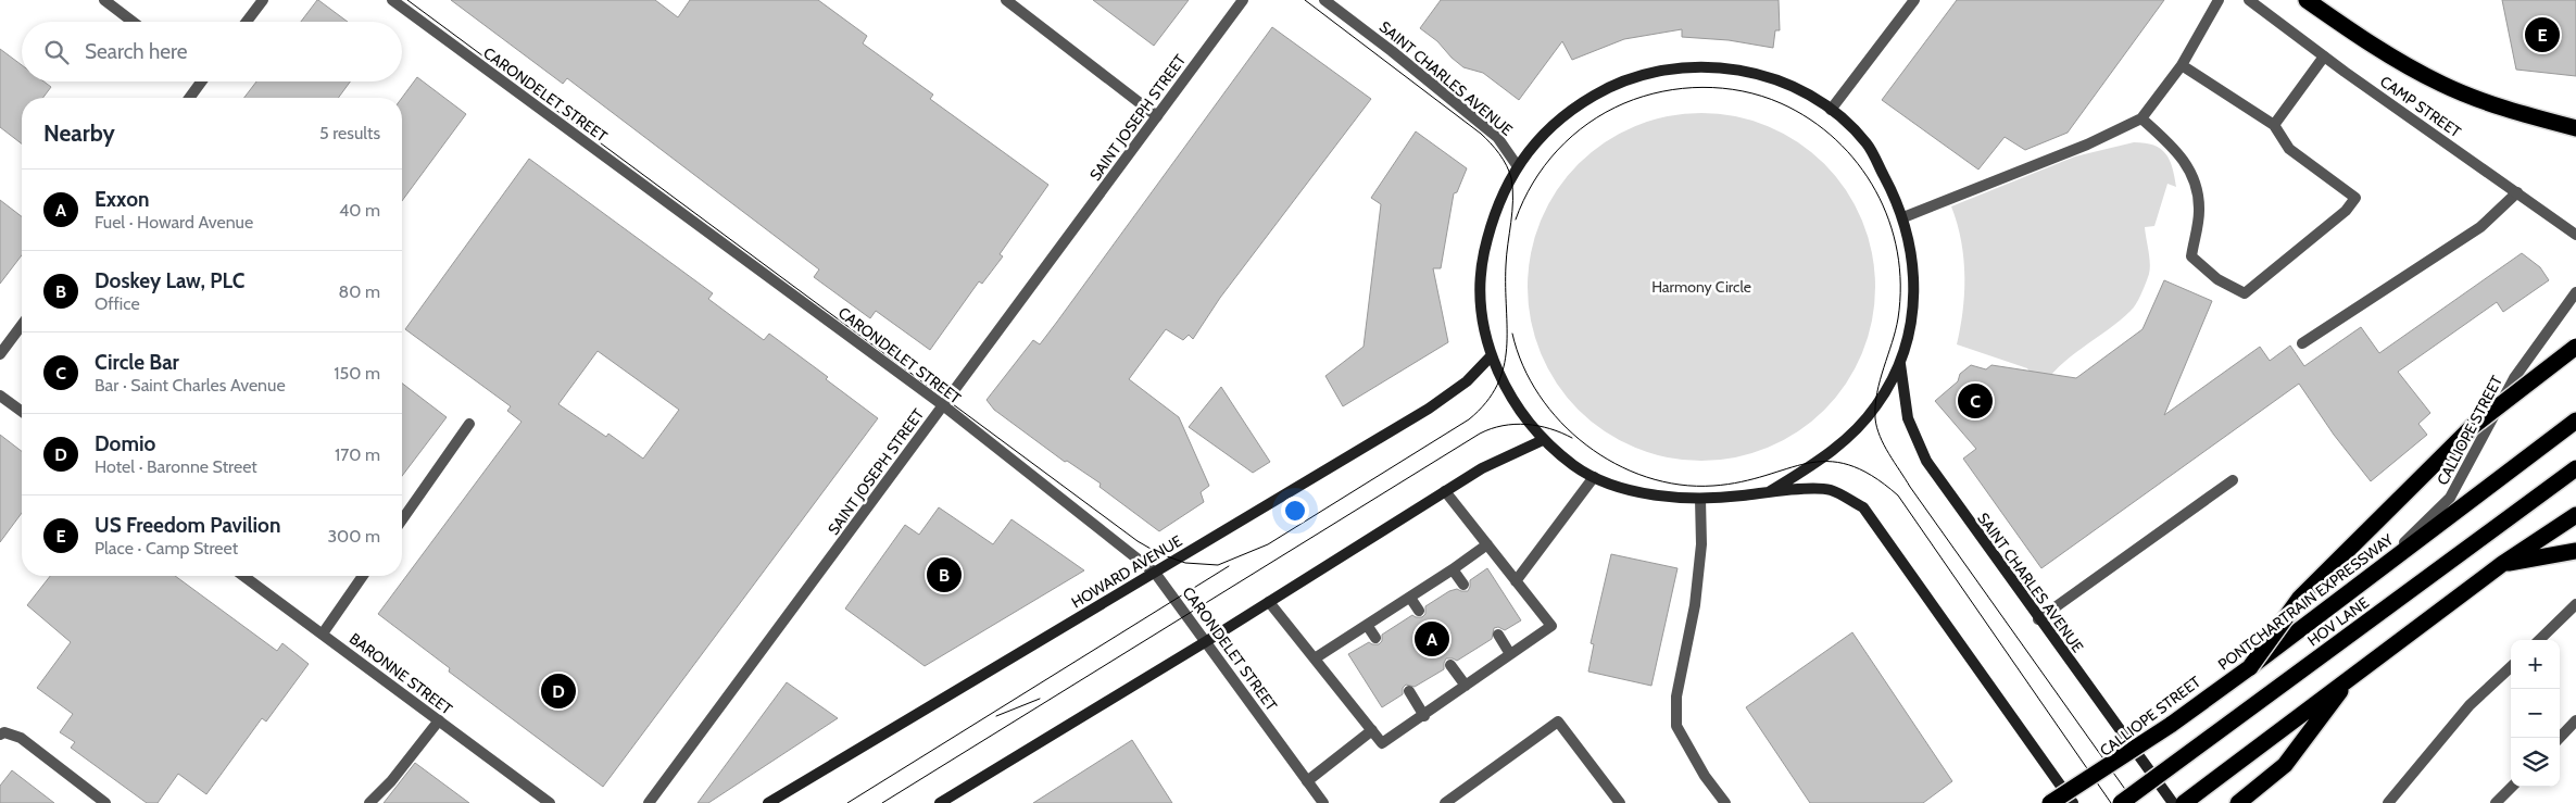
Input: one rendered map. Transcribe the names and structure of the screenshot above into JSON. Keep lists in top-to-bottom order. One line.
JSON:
{"streets":{"highway":["PONTCHARTRAIN EXPRESSWAY","HOV LANE"],"main road":["SAINT CHARLES AVENUE","HOWARD AVENUE"],"street":["CARONDELET STREET","CAMP STREET","SAINT JOSEPH STREET","CALLIOPE STREET","BARONNE STREET"]},"crossings":[["SAINT CHARLES AVENUE","CALLIOPE STREET"],["SAINT CHARLES AVENUE","HOWARD AVENUE"],["CARONDELET STREET","SAINT JOSEPH STREET"],["CARONDELET STREET","HOWARD AVENUE"]],"parks":["Harmony Circle"],"page":{"pins":["E","C","B","A","D"],"search":"Search here","heading":["Nearby","5 results"],"list":[{"mark":"A","name":"Exxon","note":"Fuel · Howard Avenue","value":"40 m"},{"mark":"B","name":"Doskey Law, PLC","note":"Office","value":"80 m"},{"mark":"C","name":"Circle Bar","note":"Bar · Saint Charles Avenue","value":"150 m"},{"mark":"D","name":"Domio","note":"Hotel · Baronne Street","value":"170 m"},{"mark":"E","name":"US Freedom Pavilion","note":"Place · Camp Street","value":"300 m"}],"map_buttons":["+","−"]}}
